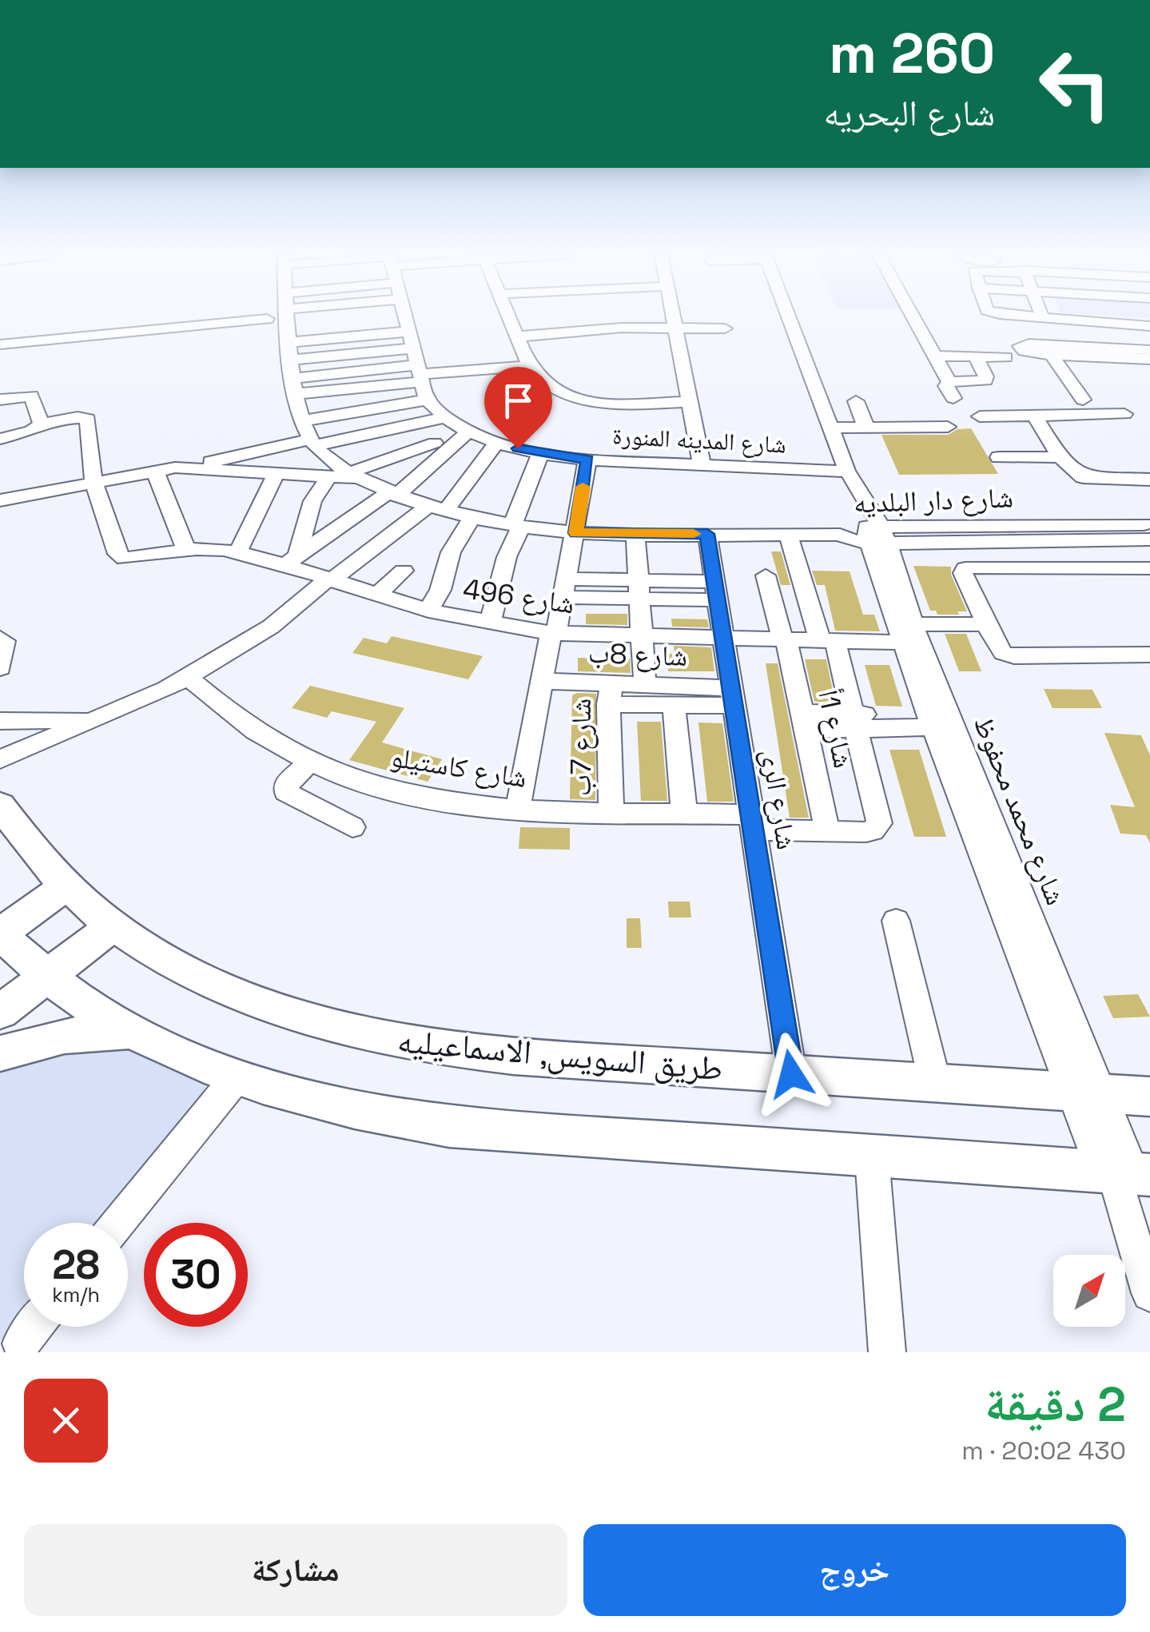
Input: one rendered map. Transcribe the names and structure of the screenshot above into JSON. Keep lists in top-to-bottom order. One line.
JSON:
{"streets":{"main road":["طريق السويس, الاسماعيليه"],"street":["شارع المدينه المنورة","شارع دار البلديه","شارع 496","شارع 8ب","شارع 1أ","شارع 7ب","شارع كاستيلو","شارع الرى","شارع محمد محفوظ"]},"crossings":[["شارع المدينه المنورة","شارع محمد محفوظ"],["شارع دار البلديه","شارع محمد محفوظ"],["شارع 496","شارع 1أ"],["شارع 496","شارع الرى"],["شارع 496","شارع محمد محفوظ"],["شارع 8ب","شارع 7ب"],["شارع 8ب","شارع الرى"],["شارع 1أ","شارع كاستيلو"],["شارع 7ب","شارع كاستيلو"],["شارع كاستيلو","شارع الرى"],["شارع الرى","طريق السويس, الاسماعيليه"],["شارع محمد محفوظ","طريق السويس, الاسماعيليه"]],"north":"top right","page":{"turn":["260 m","شارع البحريه"],"speed":"28 km/h","limit":"30","heading":["2 دقيقة","430 m · 20:02"],"buttons":["خروج","مشاركة"]}}
